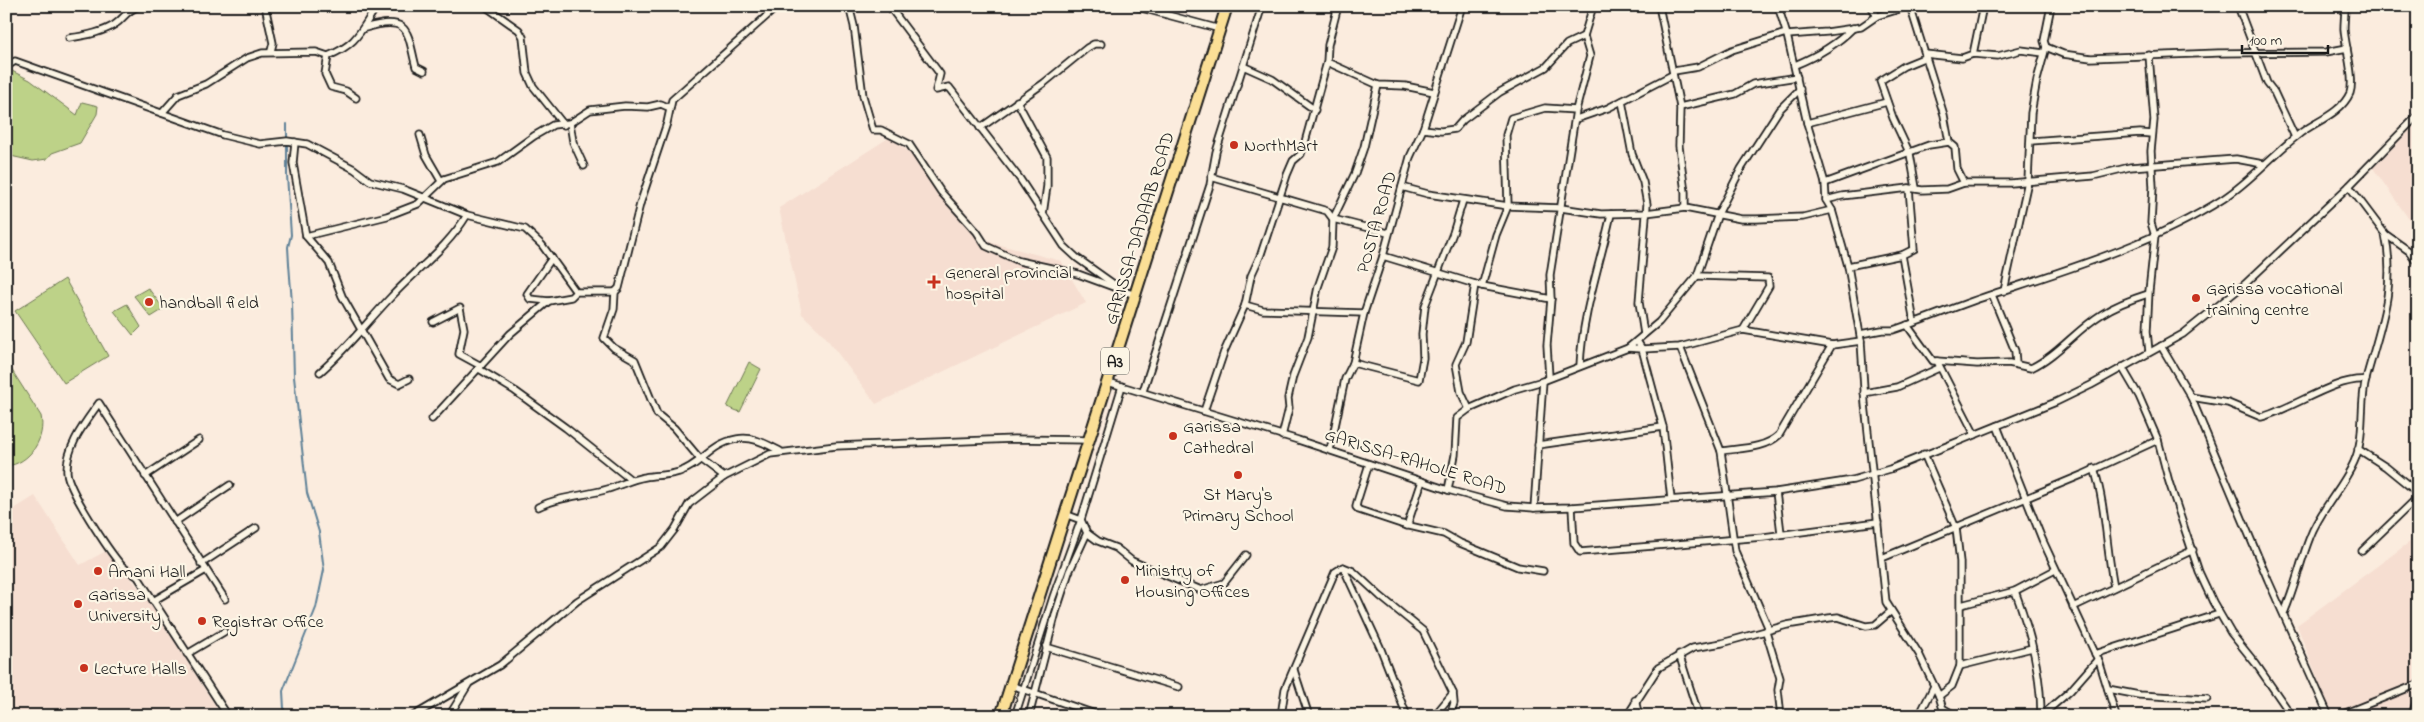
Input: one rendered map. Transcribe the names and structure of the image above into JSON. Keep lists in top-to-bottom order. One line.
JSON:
{"streets":{"highway":["GARISSA-DADAAB ROAD","A3"],"street":["POSTA ROAD","GARISSA-RAHOLE ROAD"]},"crossings":[["POSTA ROAD","GARISSA-RAHOLE ROAD"],["GARISSA-DADAAB ROAD","GARISSA-RAHOLE ROAD"]],"places":{"other":["NorthMart","Garissa vocational training centre","handball field","Garissa Cathedral","St Mary's Primary School","Amani Hall","Ministry of Housing Offices","Garissa University","Registrar Office","Lecture Halls"],"health":["General provincial hospital"]},"scale_bar":"100 m"}
